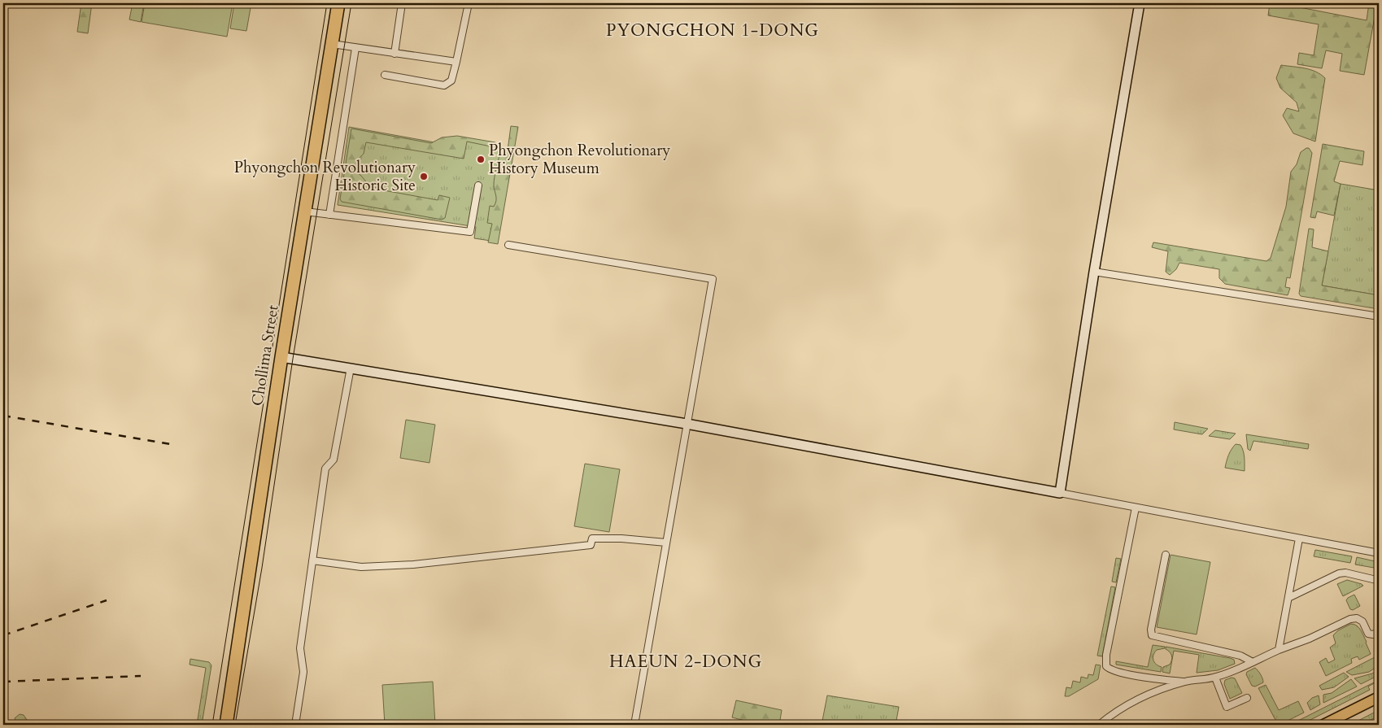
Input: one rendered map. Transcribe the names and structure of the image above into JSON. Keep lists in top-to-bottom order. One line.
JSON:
{"streets":{"highway":["Chollima Street"]},"districts":["PYONGCHON 1-DONG","HAEUN 2-DONG"],"places":["Phyongchon Revolutionary History Museum","Phyongchon Revolutionary Historic Site"]}
